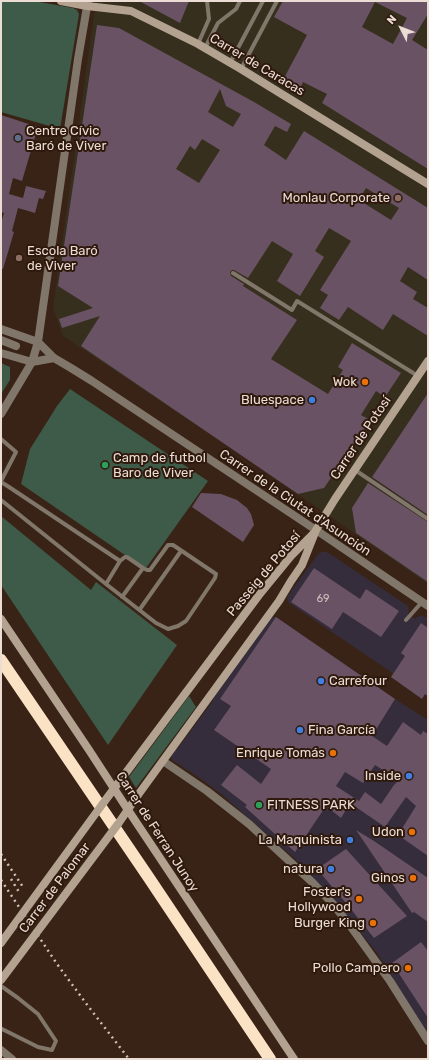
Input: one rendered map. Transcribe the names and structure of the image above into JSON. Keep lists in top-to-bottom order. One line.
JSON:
{"streets":{"street":["Carrer de Caracas","Carrer de Potosí","Carrer de la Ciutat d'Asunción","Passeig de Potosí","Carrer de Ferran Junoy","Carrer de Palomar"]},"crossings":[["Carrer de Potosí","Carrer de la Ciutat d'Asunción"],["Carrer de Potosí","Passeig de Potosí"],["Carrer de la Ciutat d'Asunción","Passeig de Potosí"],["Passeig de Potosí","Carrer de Ferran Junoy"],["Passeig de Potosí","Carrer de Palomar"],["Carrer de Ferran Junoy","Carrer de Palomar"]],"places":["Centre Cívic Baró de Viver","Monlau Corporate","Escola Baró de Viver","Wok","Bluespace","Camp de futbol Baro de Viver","Carrefour","Fina García","Enrique Tomás","Inside","FITNESS PARK","Udon","La Maquinista","natura","Ginos","Foster's Hollywood","Burger King","Pollo Campero"],"house_numbers":["69"],"north":"top left"}
